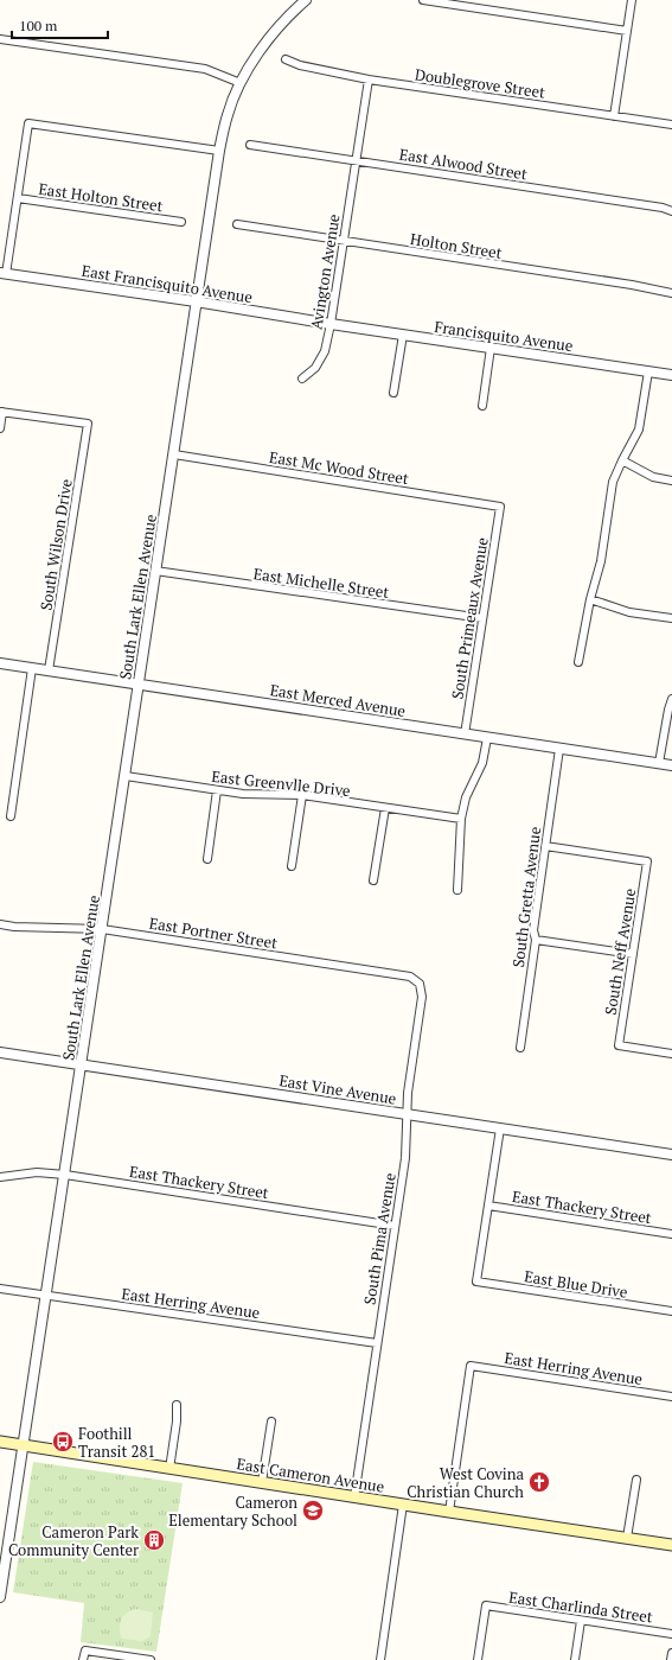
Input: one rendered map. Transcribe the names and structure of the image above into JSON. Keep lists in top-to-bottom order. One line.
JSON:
{"streets":{"main road":["East Cameron Avenue"],"street":["Doublegrove Street","East Alwood Street","East Holton Street","Holton Street","Avington Avenue","East Francisquito Avenue","Francisquito Avenue","East Mc Wood Street","South Wilson Drive","East Michelle Street","South Lark Ellen Avenue","South Primeaux Avenue","East Merced Avenue","East Greenvlle Drive","South Gretta Avenue","East Portner Street","South Neff Avenue","East Vine Avenue","East Thackery Street","South Pima Avenue","East Blue Drive","East Herring Avenue","East Charlinda Street"]},"crossings":[["Doublegrove Street","Avington Avenue"],["East Alwood Street","Avington Avenue"],["Holton Street","Avington Avenue"],["Avington Avenue","East Francisquito Avenue"],["Avington Avenue","Francisquito Avenue"],["East Francisquito Avenue","Francisquito Avenue"],["East Francisquito Avenue","South Lark Ellen Avenue"],["East Mc Wood Street","South Lark Ellen Avenue"],["East Mc Wood Street","South Primeaux Avenue"],["South Wilson Drive","East Merced Avenue"],["East Michelle Street","South Lark Ellen Avenue"],["East Michelle Street","South Primeaux Avenue"],["South Lark Ellen Avenue","East Merced Avenue"],["South Lark Ellen Avenue","East Greenvlle Drive"],["South Lark Ellen Avenue","East Portner Street"],["South Lark Ellen Avenue","East Vine Avenue"],["South Lark Ellen Avenue","East Thackery Street"],["South Lark Ellen Avenue","East Herring Avenue"],["South Lark Ellen Avenue","East Cameron Avenue"],["South Primeaux Avenue","East Merced Avenue"],["East Merced Avenue","South Gretta Avenue"],["South Gretta Avenue","South Neff Avenue"],["East Portner Street","South Pima Avenue"],["East Vine Avenue","South Pima Avenue"],["East Thackery Street","South Pima Avenue"],["East Thackery Street","East Blue Drive"],["South Pima Avenue","East Herring Avenue"],["South Pima Avenue","East Cameron Avenue"],["East Herring Avenue","East Cameron Avenue"]],"places":{"bus stop":["Foothill Transit 281"],"church":["West Covina Christian Church"],"school or university":["Cameron Elementary School"],"building":["Cameron Park Community Center"]},"scale_bar":"100 m"}
